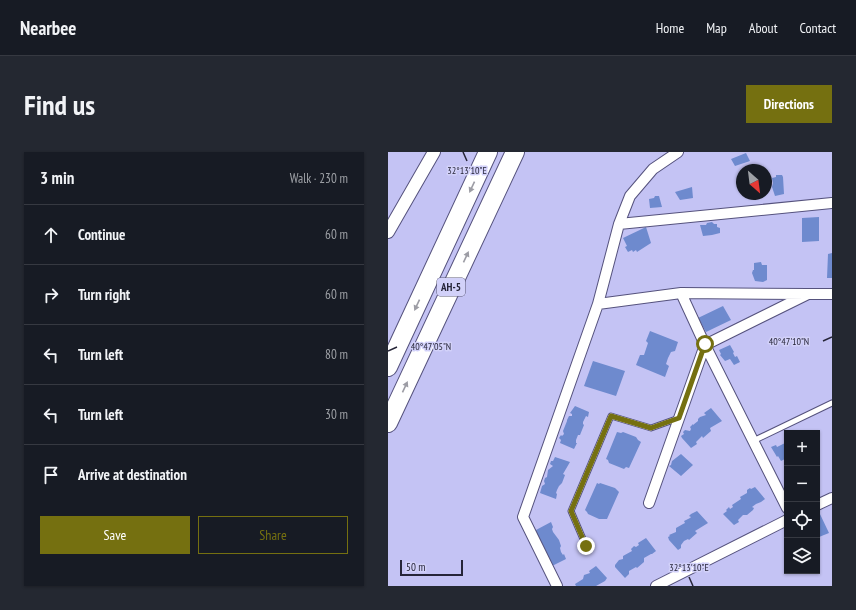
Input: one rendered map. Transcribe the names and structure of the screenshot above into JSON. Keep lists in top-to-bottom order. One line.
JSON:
{"streets":{"highway":["AH-5"]},"scale_bar":"50 m","north":"bottom right","page":{"header":"Nearbee","nav":["Home","Map","About","Contact"],"buttons":["Directions",["Save","Share"]],"title":"Find us","heading":["3 min","Walk · 230 m"],"list":[["Continue","60 m"],["Turn right","60 m"],["Turn left","80 m"],["Turn left","30 m"],"Arrive at destination"],"map_buttons":["+","−"],"scale":"50 m"},"coordinates":["32°13'10\"E","40°47'10\"N","40°47'05\"N"]}
